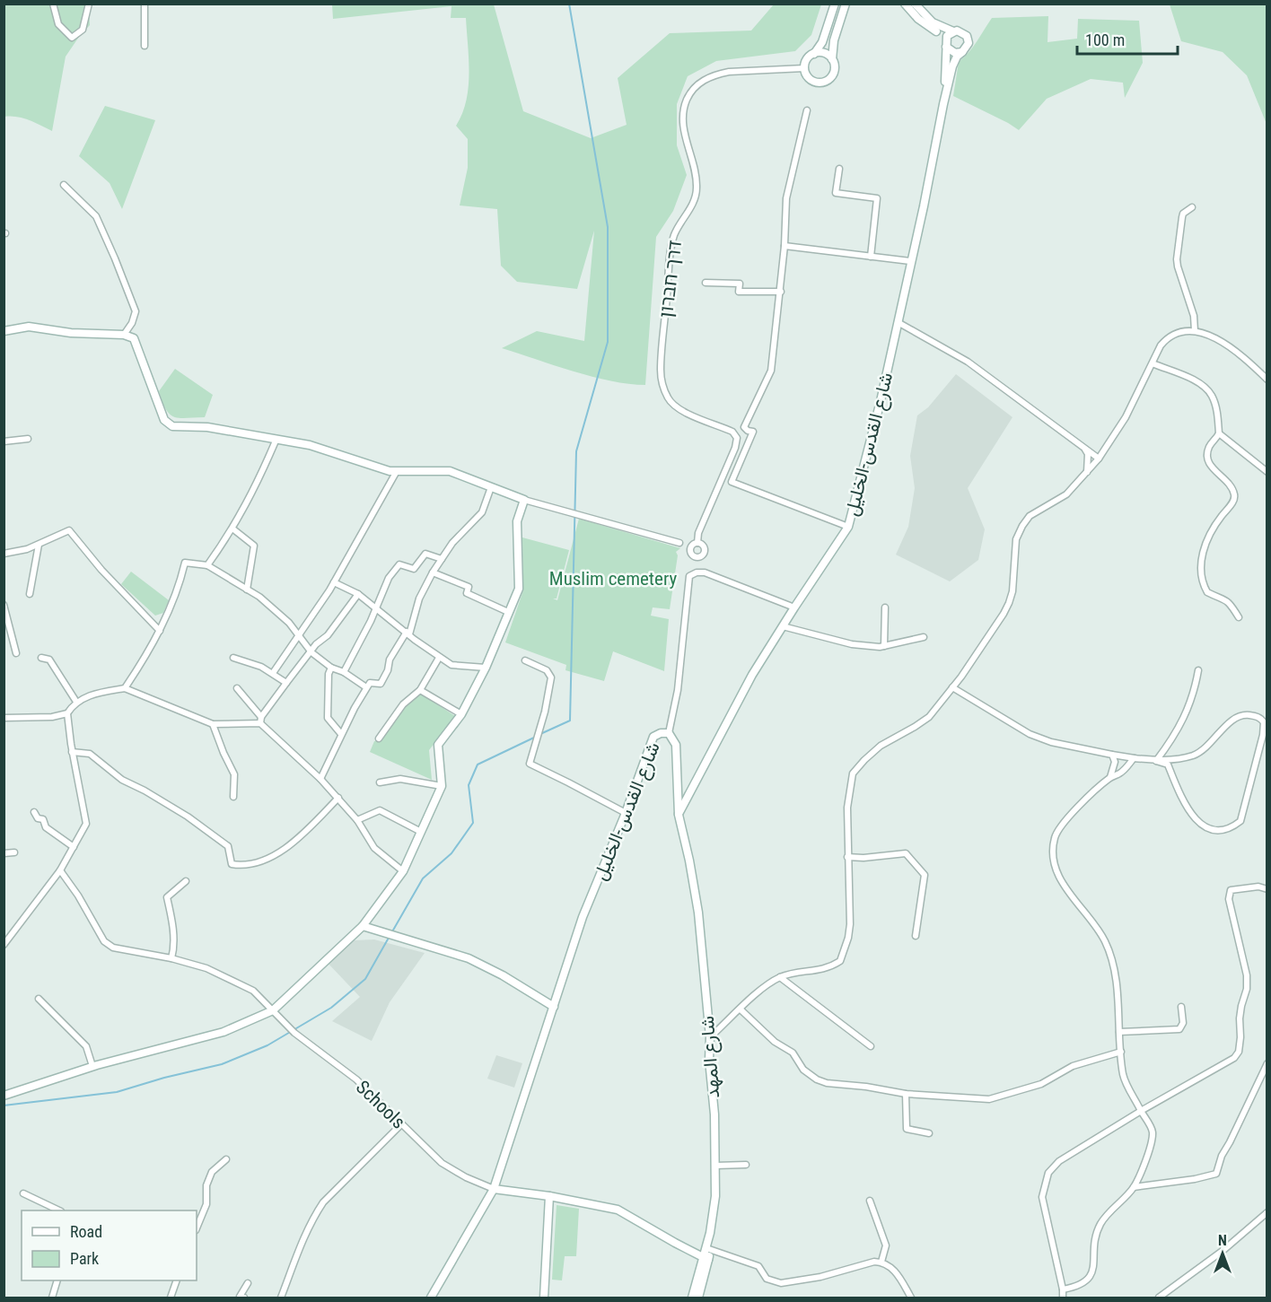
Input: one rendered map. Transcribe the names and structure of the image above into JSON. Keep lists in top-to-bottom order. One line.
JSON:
{"streets":{"street":["דרך חברון","شارع القدس-الخليل","شارع المهد","Schools"]},"crossings":[["شارع القدس-الخليل","شارع المهد"],["شارع القدس-الخليل","Schools"]],"parks":["Muslim cemetery"],"legend":["Road","Park"],"scale_bar":"100 m","north":"top"}
